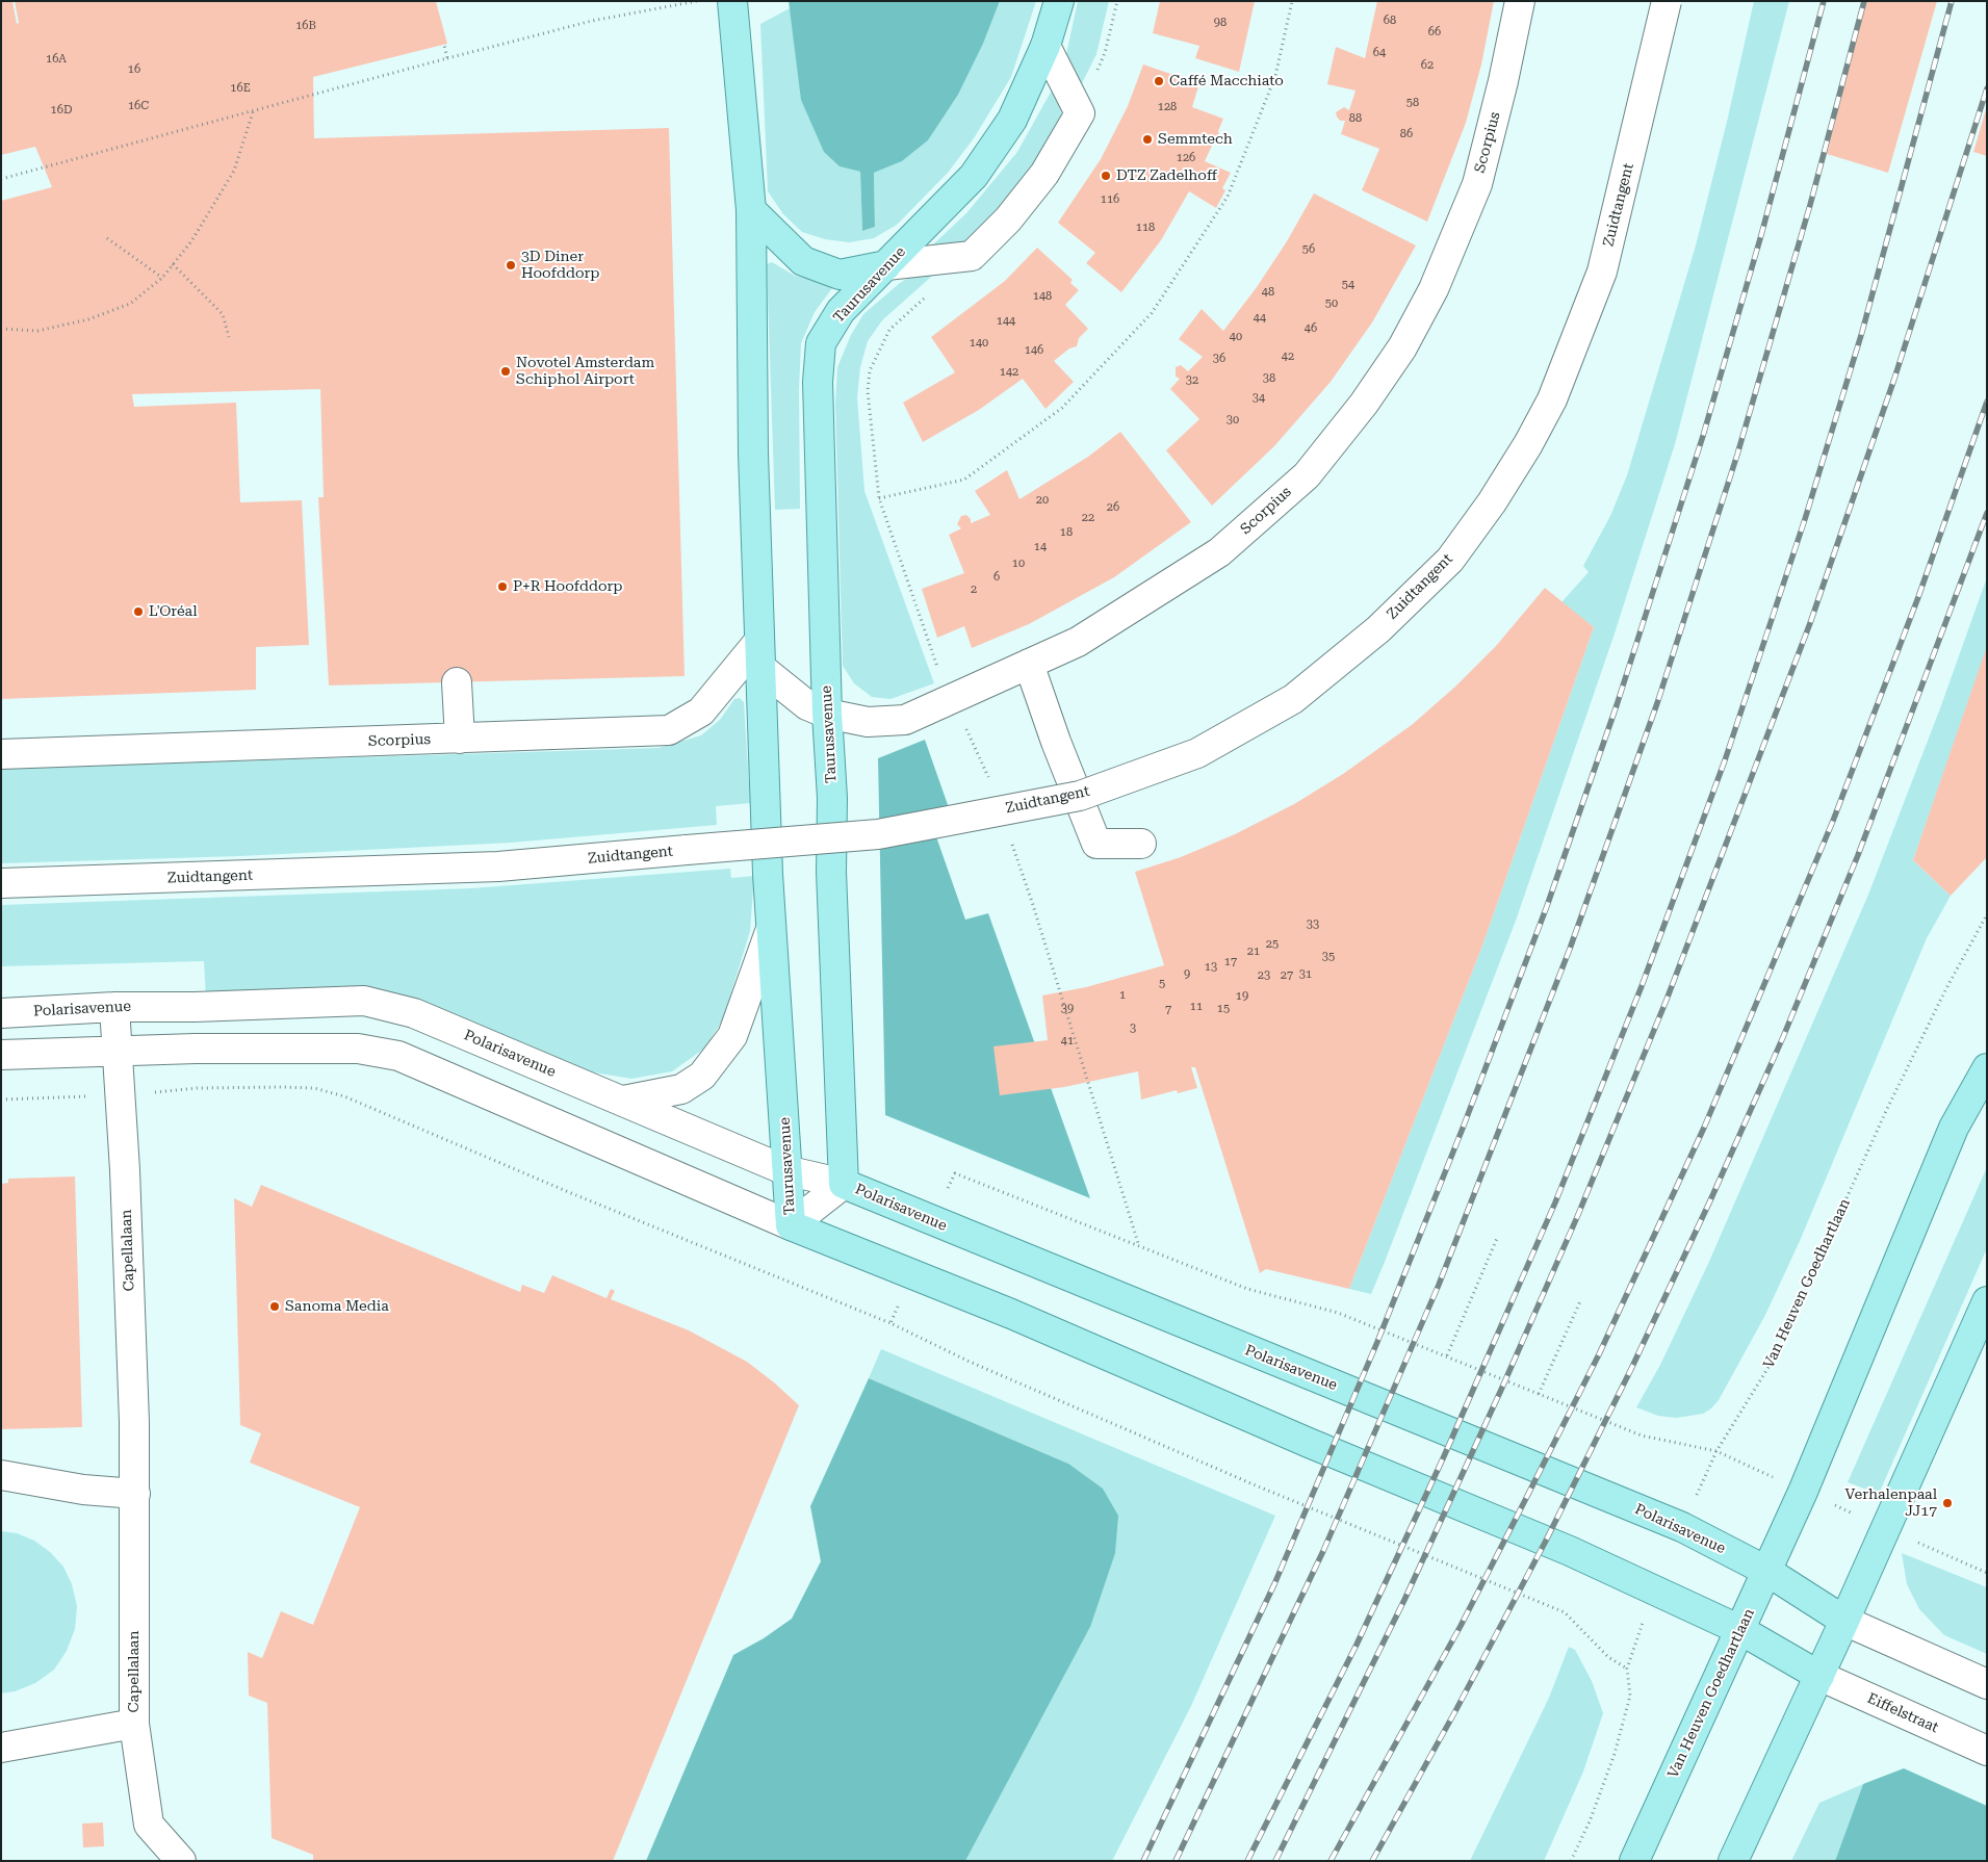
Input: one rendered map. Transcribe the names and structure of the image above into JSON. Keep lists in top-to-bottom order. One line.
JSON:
{"streets":{"main road":["Taurusavenue","Polarisavenue","Van Heuven Goedhartlaan"],"street":["Scorpius","Zuidtangent","Capellalaan","Eiffelstraat"]},"crossings":[["Scorpius","Taurusavenue"],["Taurusavenue","Polarisavenue"],["Polarisavenue","Capellalaan"],["Polarisavenue","Van Heuven Goedhartlaan"]],"places":["Caffé Macchiato","Semmtech","DTZ Zadelhoff","3D Diner Hoofddorp","Novotel Amsterdam Schiphol Airport","P+R Hoofddorp","L'Oréal","Sanoma Media","Verhalenpaal JJ17"],"house_numbers":["68","98","16B","66","64","16A","62","16","16E","58","16C","128","16D","88","86","126","116","118","56","54","48","148","50","44","144","46","40","140","146","42","36","142","38","32","34","30","20","26","22","18","14","10","6","2","33","25","21","35","17","13","9","31","23","27","5","1","19","11","39","15","7","3","41"]}
